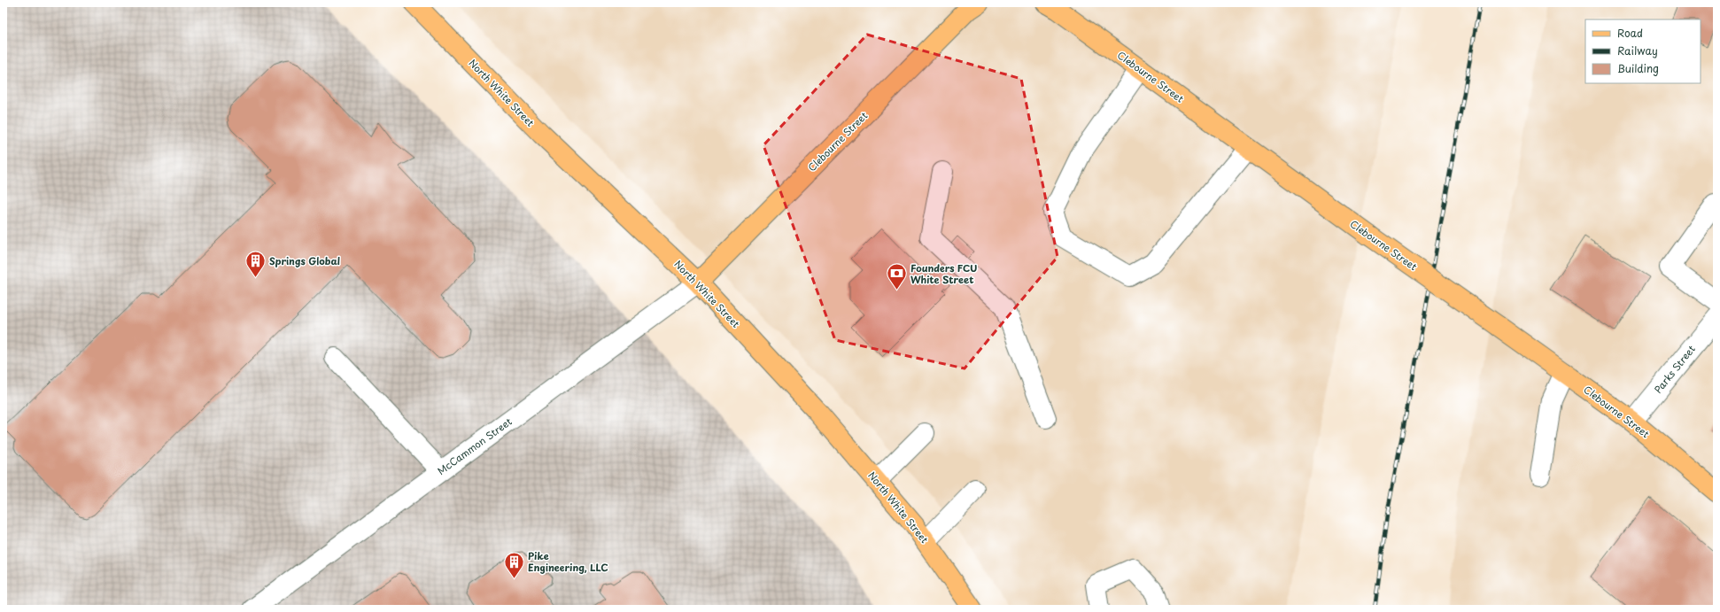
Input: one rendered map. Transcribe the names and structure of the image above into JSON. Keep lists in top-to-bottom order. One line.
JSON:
{"streets":{"main road":["Clebourne Street","North White Street"],"street":["Parks Street","McCammon Street"]},"crossings":[["Clebourne Street","North White Street"],["Clebourne Street","Parks Street"],["Clebourne Street","McCammon Street"],["North White Street","McCammon Street"]],"places":{"building":["Springs Global","Pike Engineering, LLC"],"bank":["Founders FCU White Street"]},"legend":["Road","Railway","Building"]}
